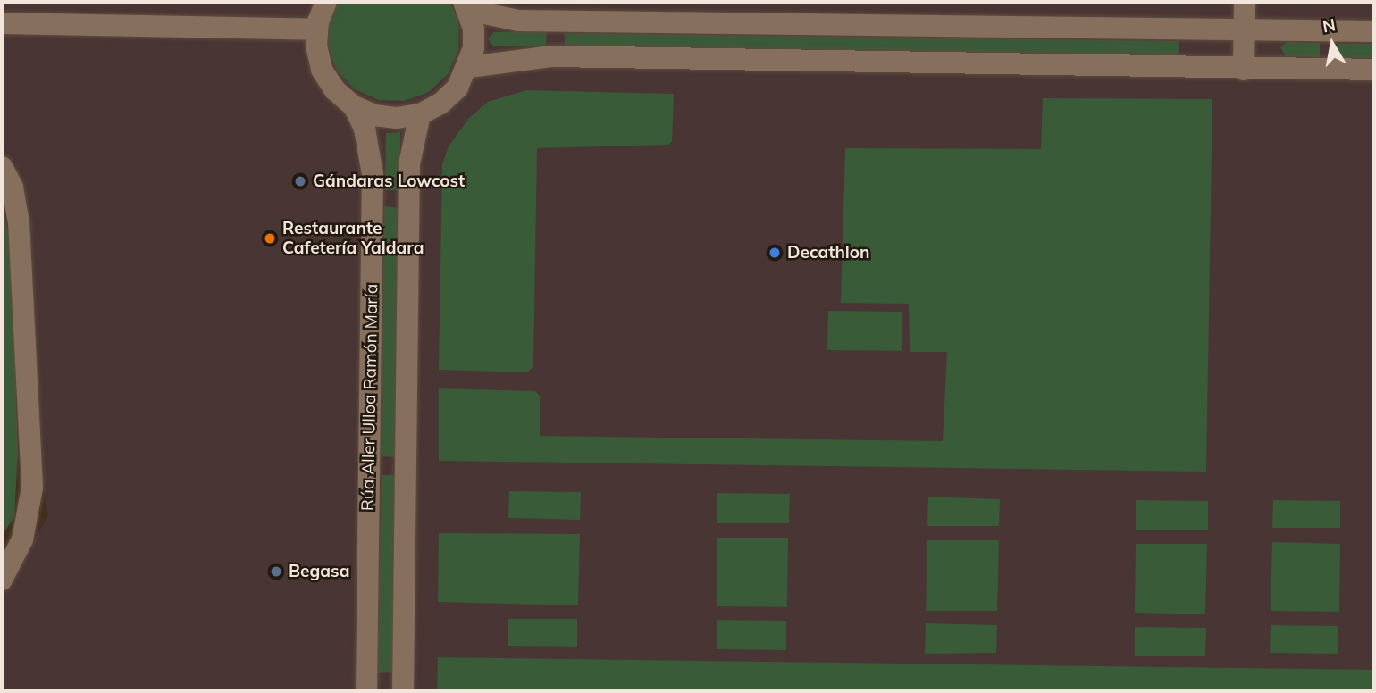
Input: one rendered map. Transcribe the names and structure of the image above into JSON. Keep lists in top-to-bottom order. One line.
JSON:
{"streets":{"street":["Rúa Aller Ulloa Ramón María"]},"places":["Gándaras Lowcost","Restaurante Cafetería Yaldara","Decathlon","Begasa"],"north":"top"}
